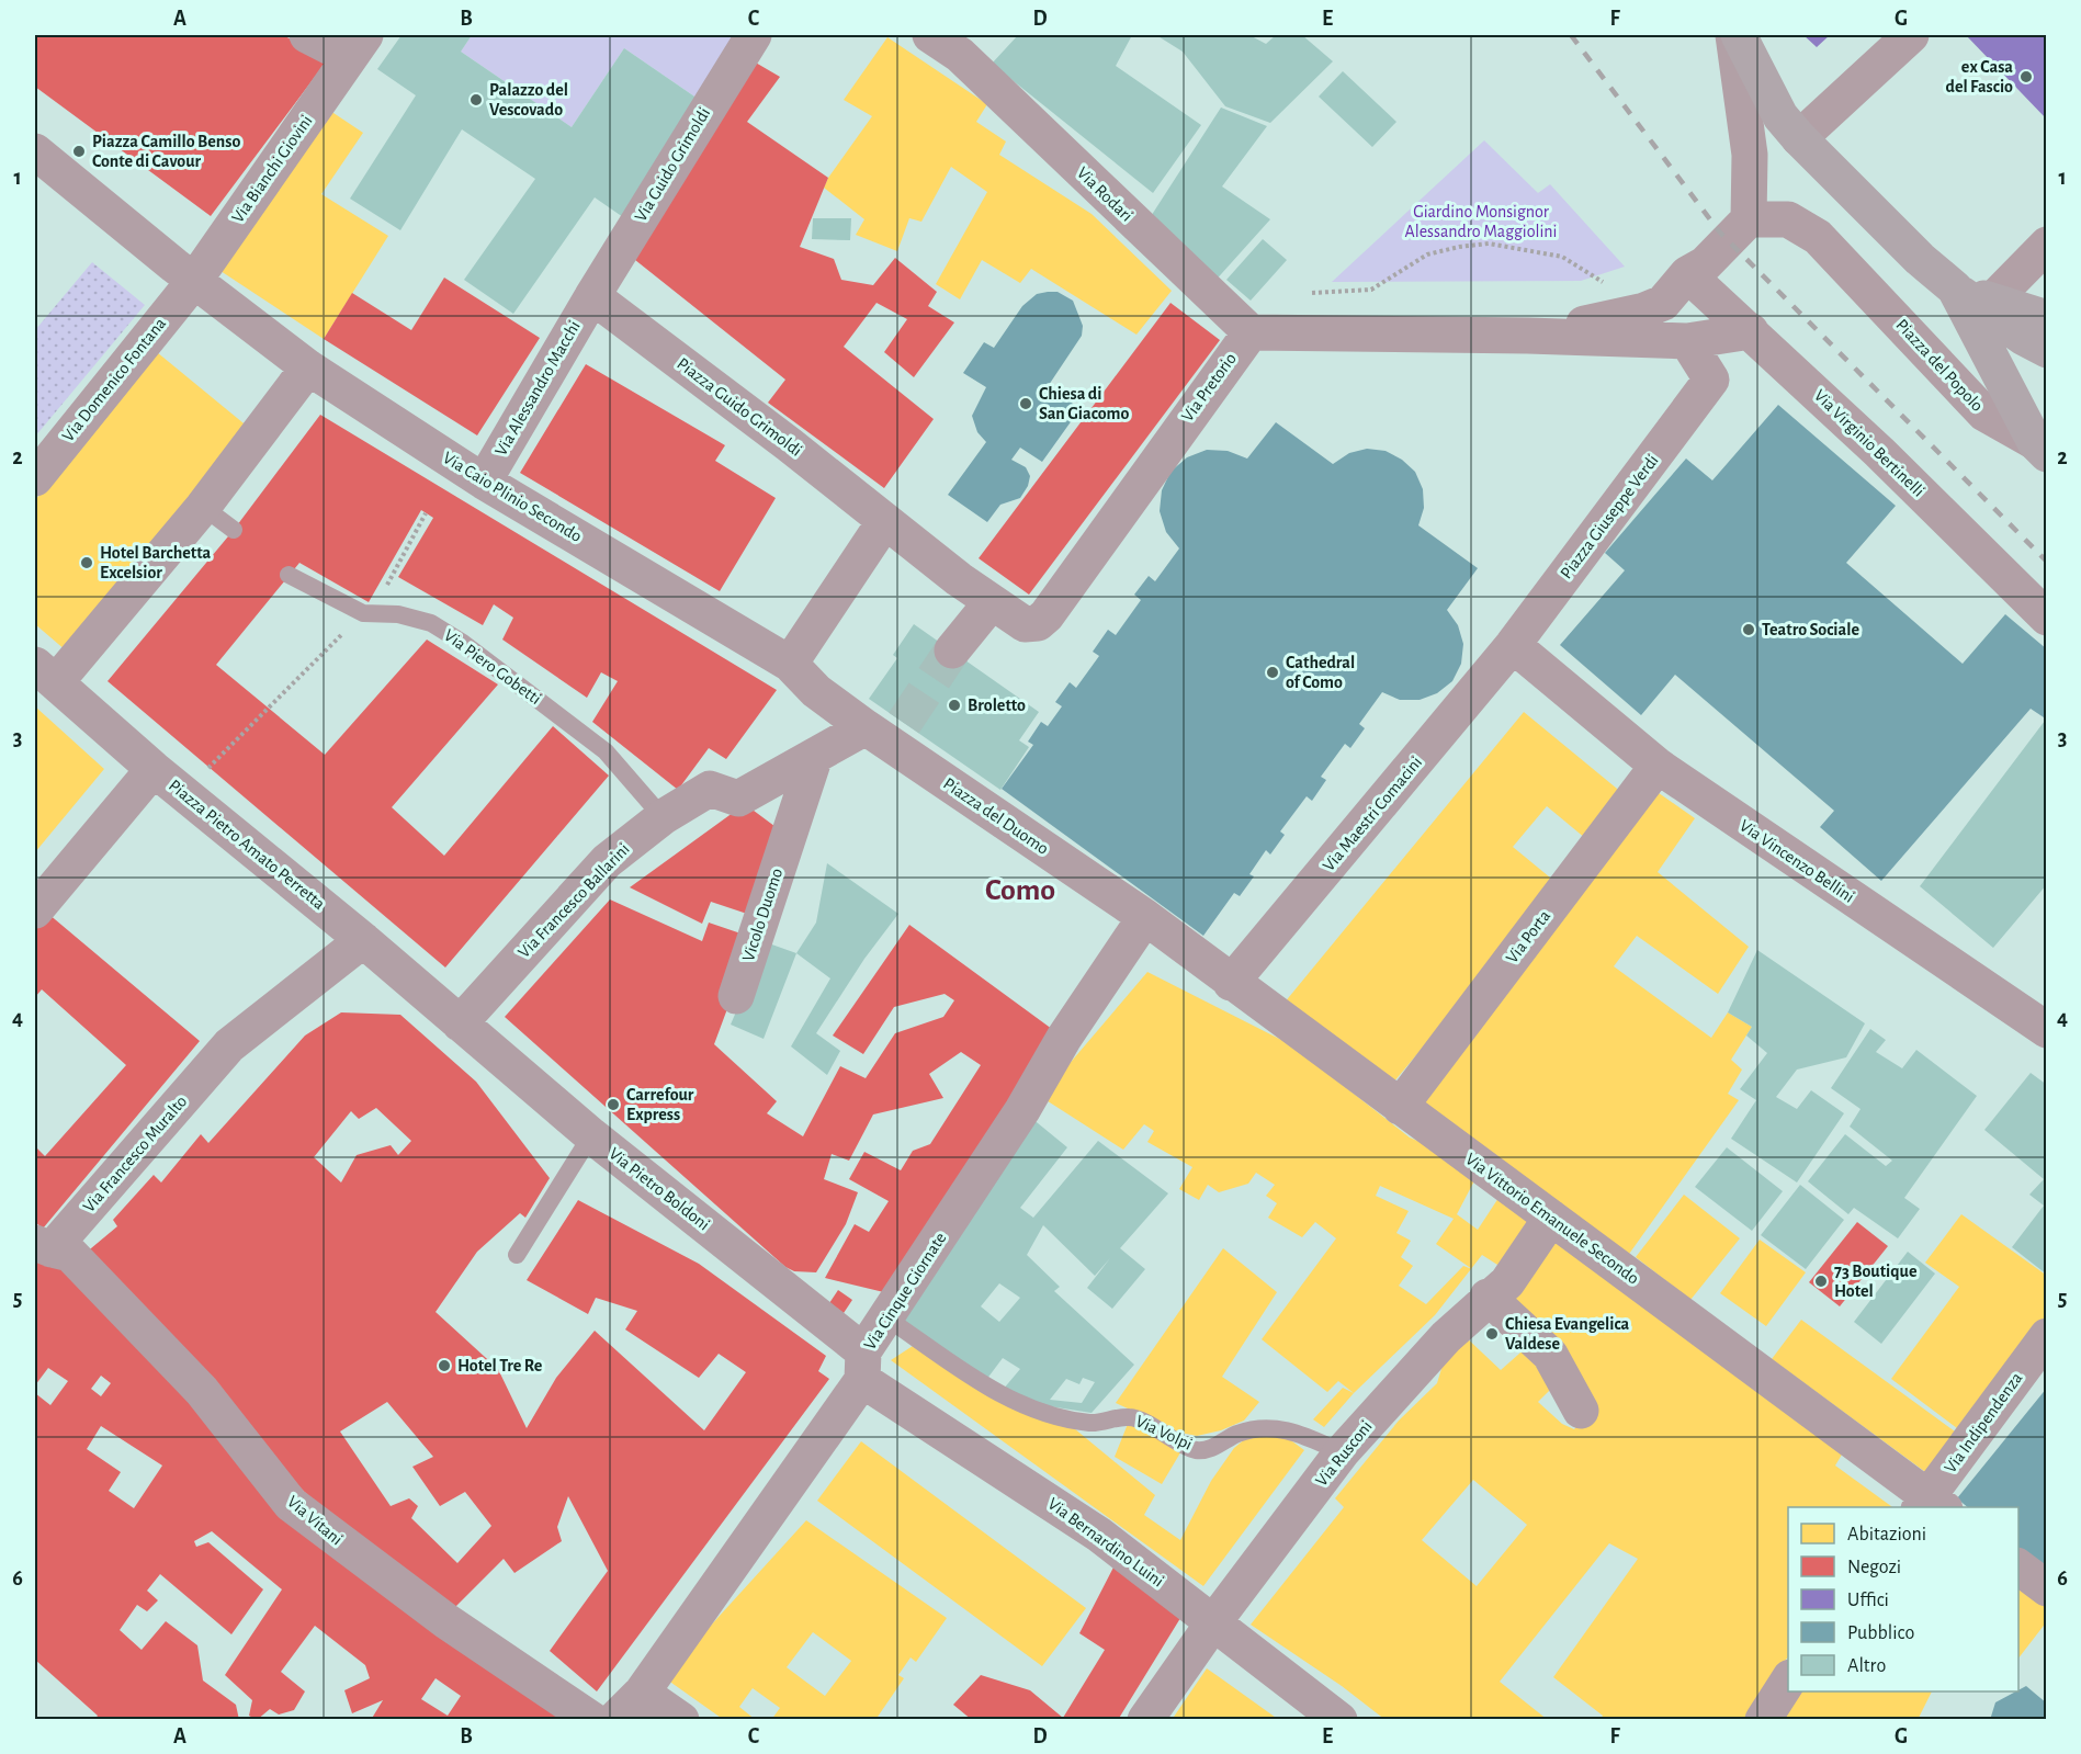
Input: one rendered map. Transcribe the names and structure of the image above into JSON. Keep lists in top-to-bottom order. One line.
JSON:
{"streets":{"main road":["Piazza del Popolo"],"street":["Via Guido Grimoldi","Via Bianchi Giovini","Via Rodari","Via Domenico Fontana","Via Pretorio","Via Alessandro Macchi","Piazza Guido Grimoldi","Via Virginio Bertinelli","Via Caio Plinio Secondo","Piazza Giuseppe Verdi","Via Maestri Comacini","Piazza del Duomo","Piazza Pietro Amato Perretta","Via Vincenzo Bellini","Via Francesco Ballarini","Vicolo Duomo","Via Porta","Via Francesco Muralto","Via Pietro Boldoni","Via Vittorio Emanuele Secondo","Via Cinque Giornate","Via Indipendenza","Via Rusconi","Via Vitani","Via Bernardino Luini"],"lane":["Via Piero Gobetti","Via Volpi"]},"crossings":[["Via Guido Grimoldi","Via Alessandro Macchi"],["Via Guido Grimoldi","Piazza Guido Grimoldi"],["Via Bianchi Giovini","Via Domenico Fontana"],["Via Bianchi Giovini","Via Caio Plinio Secondo"],["Via Rodari","Via Pretorio"],["Via Domenico Fontana","Via Caio Plinio Secondo"],["Via Pretorio","Piazza Guido Grimoldi"],["Via Alessandro Macchi","Piazza Guido Grimoldi"],["Via Alessandro Macchi","Via Caio Plinio Secondo"],["Via Caio Plinio Secondo","Piazza del Duomo"],["Piazza Giuseppe Verdi","Via Maestri Comacini"],["Piazza Giuseppe Verdi","Via Vincenzo Bellini"],["Via Piero Gobetti","Via Francesco Ballarini"],["Via Maestri Comacini","Via Vincenzo Bellini"],["Via Maestri Comacini","Via Vittorio Emanuele Secondo"],["Piazza del Duomo","Via Vittorio Emanuele Secondo"],["Piazza del Duomo","Via Cinque Giornate"],["Piazza Pietro Amato Perretta","Via Francesco Ballarini"],["Piazza Pietro Amato Perretta","Via Francesco Muralto"],["Piazza Pietro Amato Perretta","Via Pietro Boldoni"],["Via Vincenzo Bellini","Via Porta"],["Via Francesco Ballarini","Vicolo Duomo"],["Via Francesco Ballarini","Via Pietro Boldoni"],["Via Porta","Via Vittorio Emanuele Secondo"],["Via Francesco Muralto","Via Vitani"],["Via Pietro Boldoni","Via Cinque Giornate"],["Via Pietro Boldoni","Via Bernardino Luini"],["Via Vittorio Emanuele Secondo","Via Cinque Giornate"],["Via Vittorio Emanuele Secondo","Via Indipendenza"],["Via Vittorio Emanuele Secondo","Via Rusconi"],["Via Cinque Giornate","Via Volpi"],["Via Cinque Giornate","Via Bernardino Luini"],["Via Volpi","Via Rusconi"],["Via Rusconi","Via Bernardino Luini"]],"districts":["Como"],"parks":["Giardino Monsignor Alessandro Maggiolini"],"places":["ex Casa del Fascio","Palazzo del Vescovado","Piazza Camillo Benso Conte di Cavour","Chiesa di San Giacomo","Hotel Barchetta Excelsior","Teatro Sociale","Cathedral of Como","Broletto","Carrefour Express","73 Boutique Hotel","Chiesa Evangelica Valdese","Hotel Tre Re"],"legend":["Abitazioni","Negozi","Uffici","Pubblico","Altro"],"grid":{"columns":["A","B","C","D","E","F","G"],"rows":["1","2","3","4","5","6"]}}
